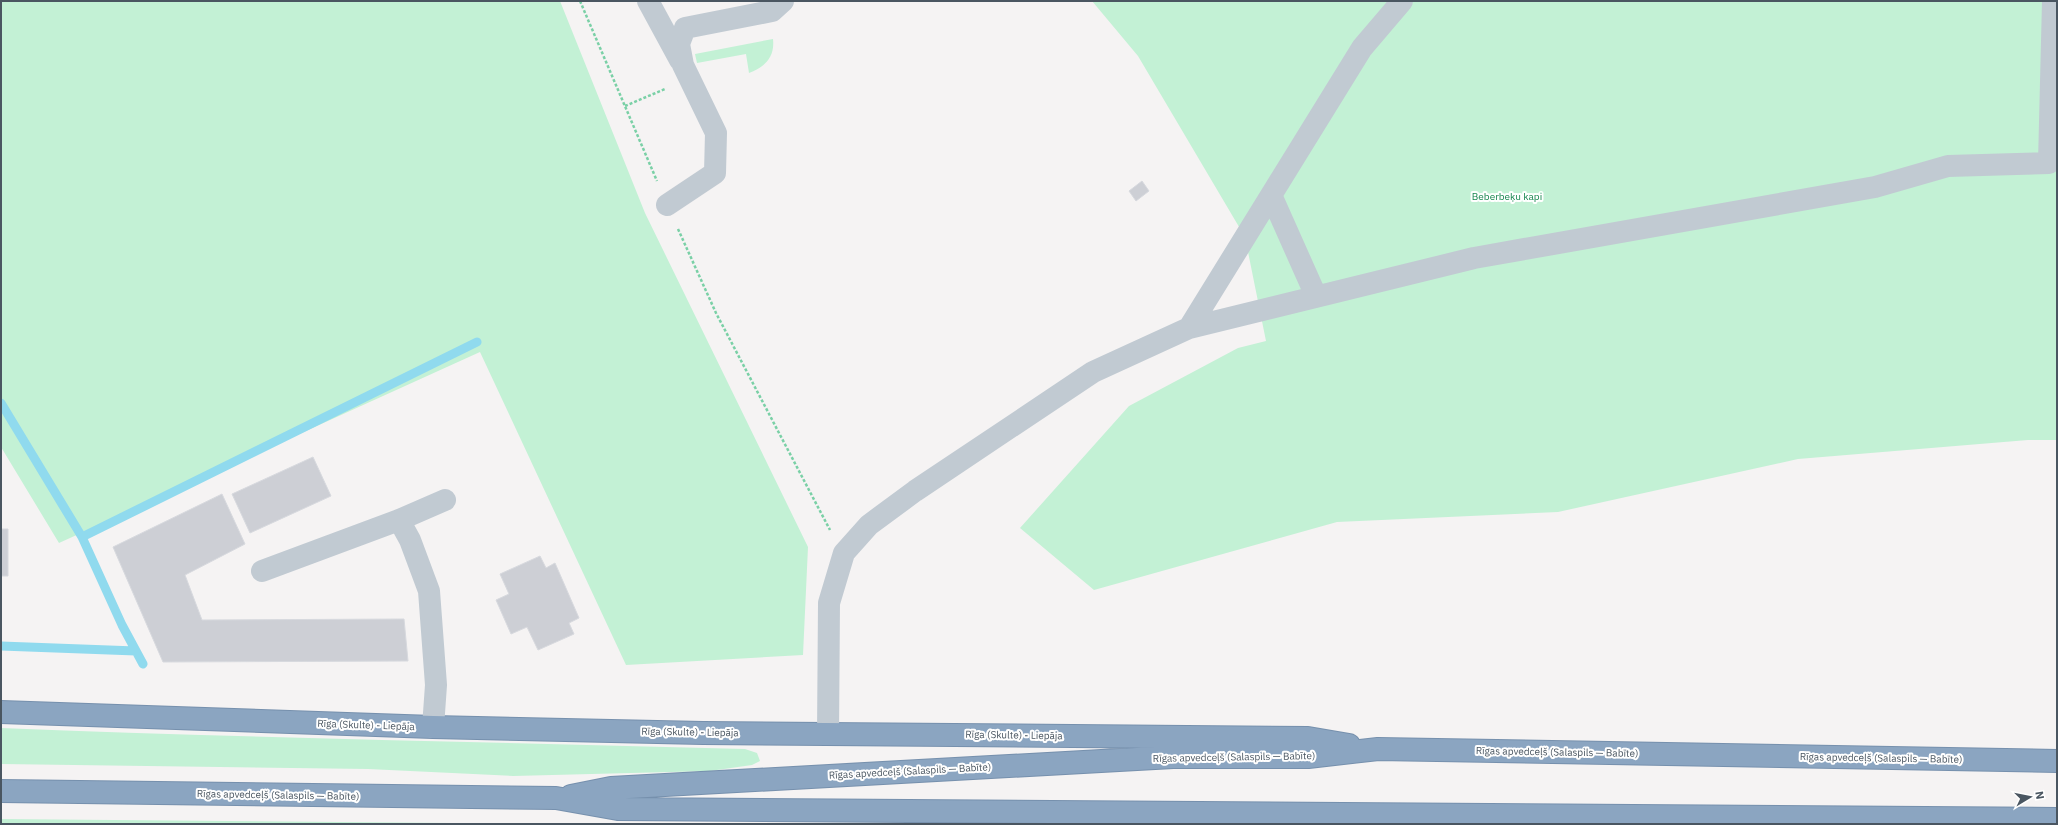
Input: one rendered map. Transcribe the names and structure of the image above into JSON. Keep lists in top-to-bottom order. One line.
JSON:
{"streets":{"highway":["Rīga (Skulte) - Liepāja","Rīgas apvedceļš (Salaspils — Babīte)"]},"crossings":[["Rīga (Skulte) - Liepāja","Rīgas apvedceļš (Salaspils — Babīte)"]],"parks":["Beberbeķu kapi"],"north":"right"}
